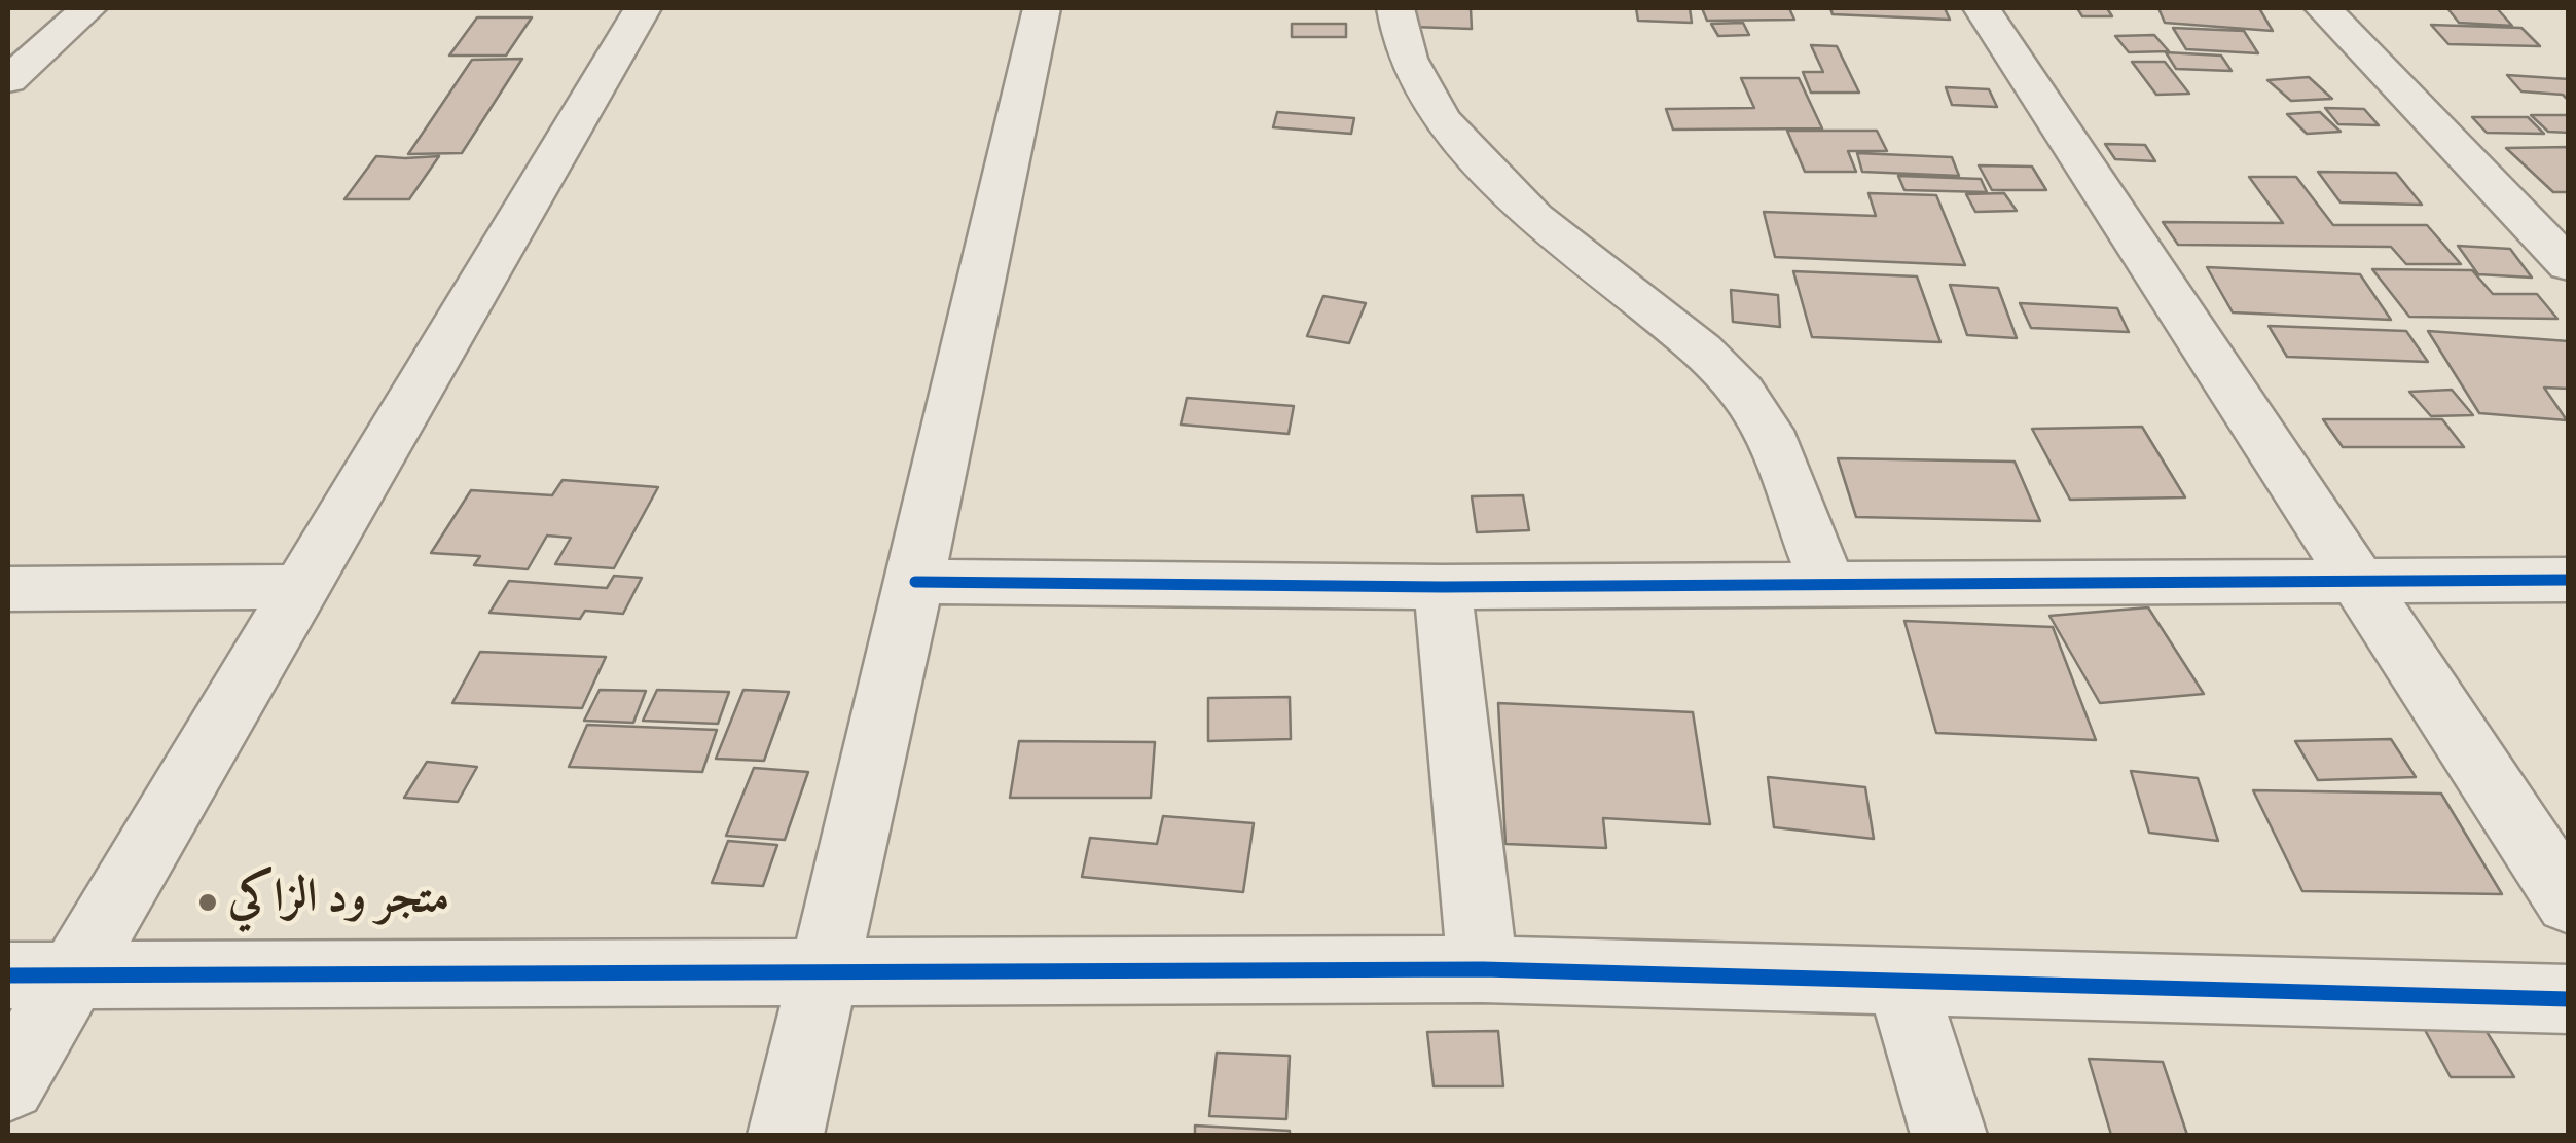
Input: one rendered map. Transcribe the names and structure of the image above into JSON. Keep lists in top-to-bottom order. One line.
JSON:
{"places":["متجر ود الزاكي"]}
